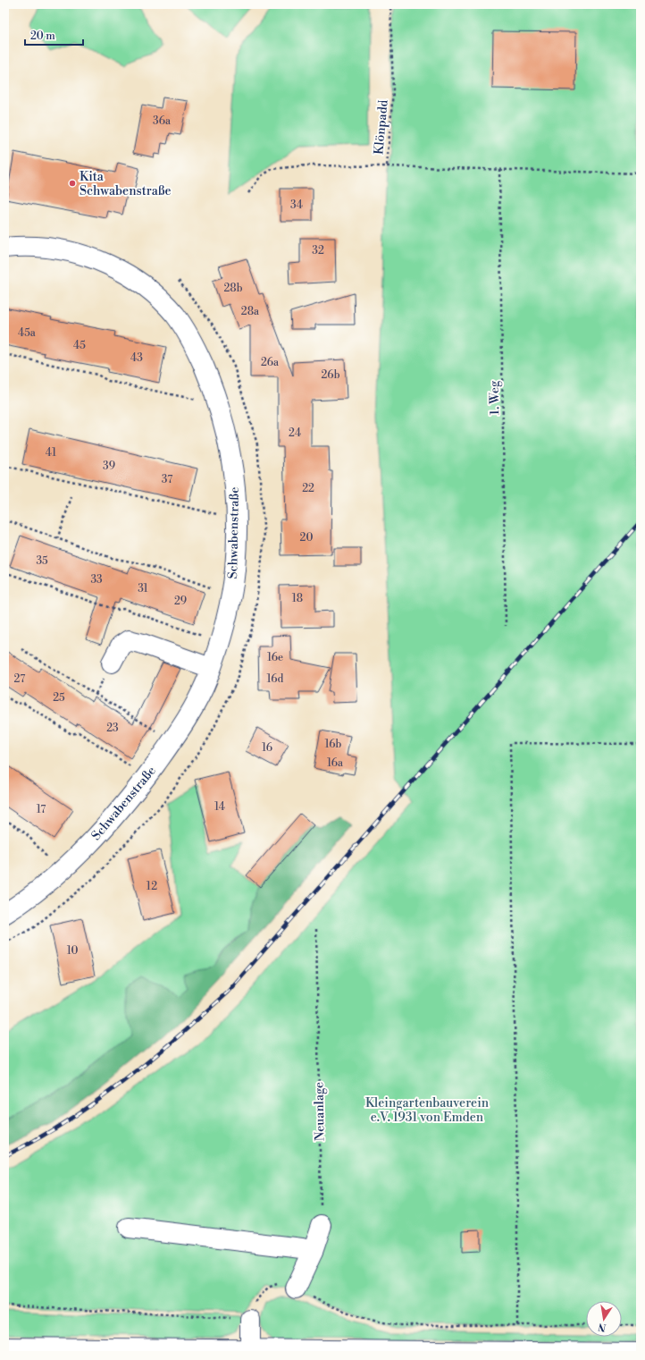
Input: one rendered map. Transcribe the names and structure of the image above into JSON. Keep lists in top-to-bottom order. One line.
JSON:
{"streets":{"street":["Schwabenstraße"],"path":["Klönpadd","1. Weg","Neuanlage"]},"parks":["Kleingartenbauverein e.V. 1931 von Emden"],"places":["Kita Schwabenstraße"],"house_numbers":["36a","34","32","28b","28a","45a","45","43","26a","26b","24","41","39","37","22","20","35","33","31","18","29","16e","27","16d","25","23","16b","16","16a","14","17","12","10"],"scale_bar":"20 m","north":"bottom"}
